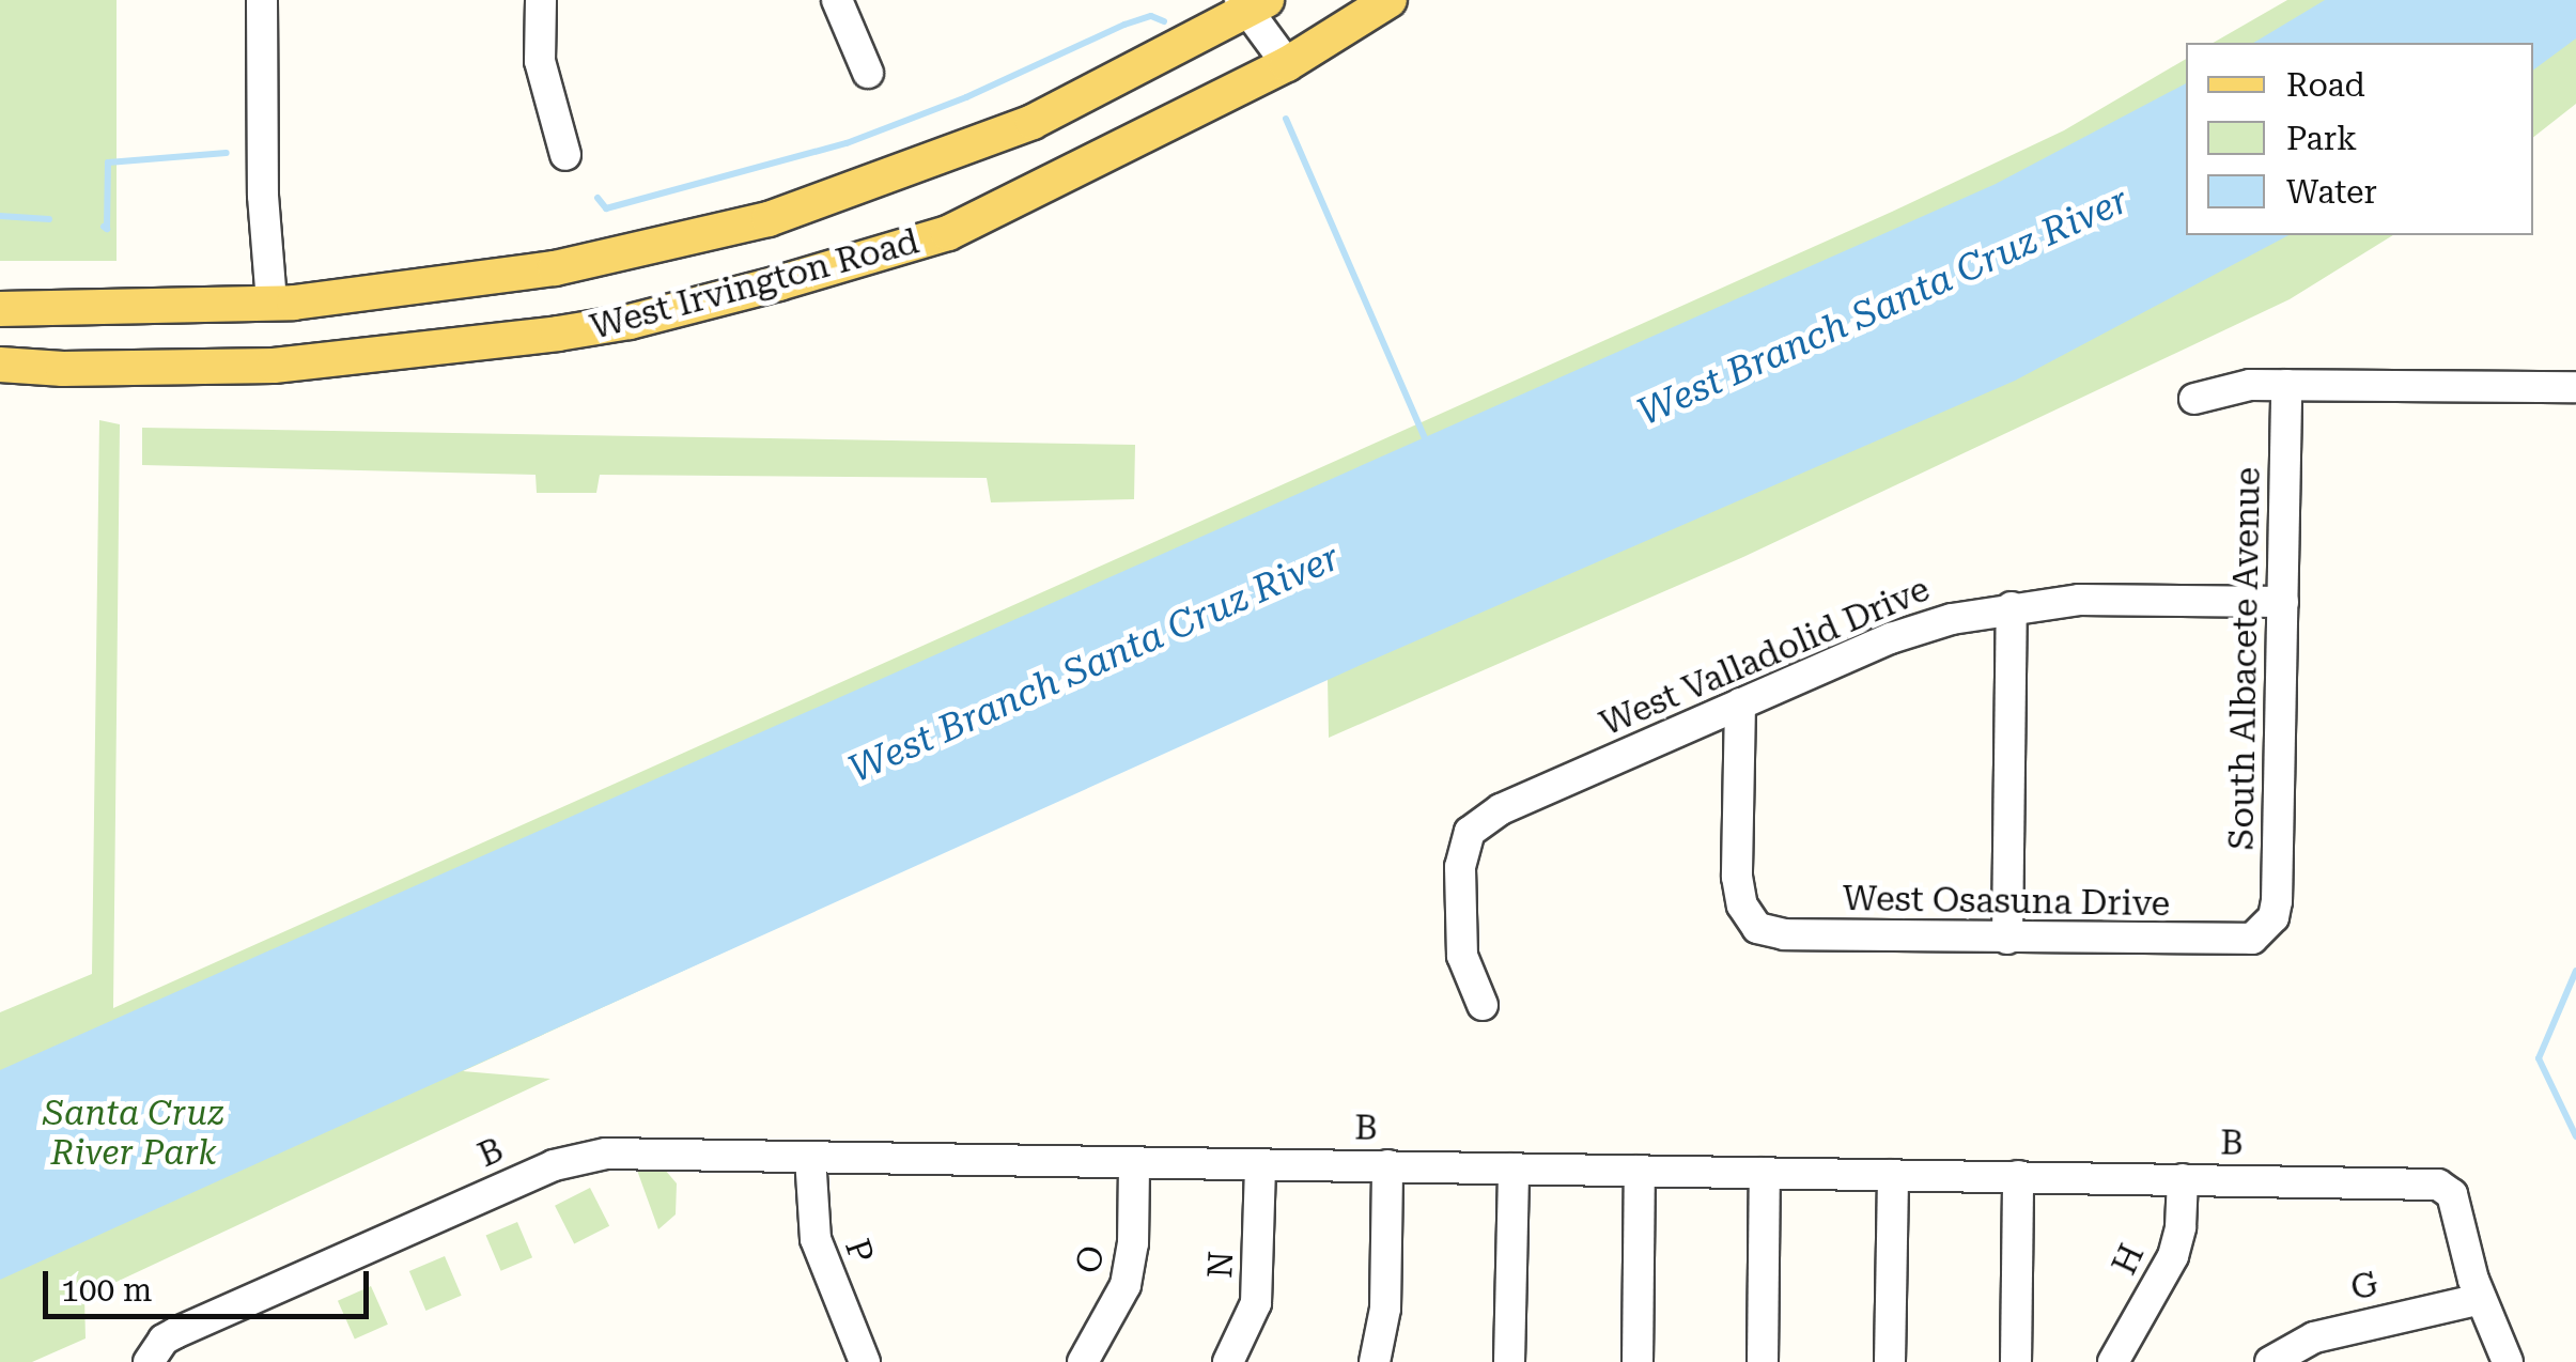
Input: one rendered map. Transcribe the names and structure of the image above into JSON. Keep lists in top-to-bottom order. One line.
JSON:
{"streets":{"main road":["West Irvington Road"],"street":["West Valladolid Drive","South Albacete Avenue","West Osasuna Drive","B","P","O","H","N","G"]},"crossings":[["West Valladolid Drive","South Albacete Avenue"],["West Valladolid Drive","West Osasuna Drive"],["South Albacete Avenue","West Osasuna Drive"],["B","P"],["B","O"],["B","H"],["B","N"],["B","G"]],"water":["West Branch Santa Cruz River"],"parks":["Santa Cruz River Park"],"legend":["Road","Park","Water"],"scale_bar":"100 m"}
